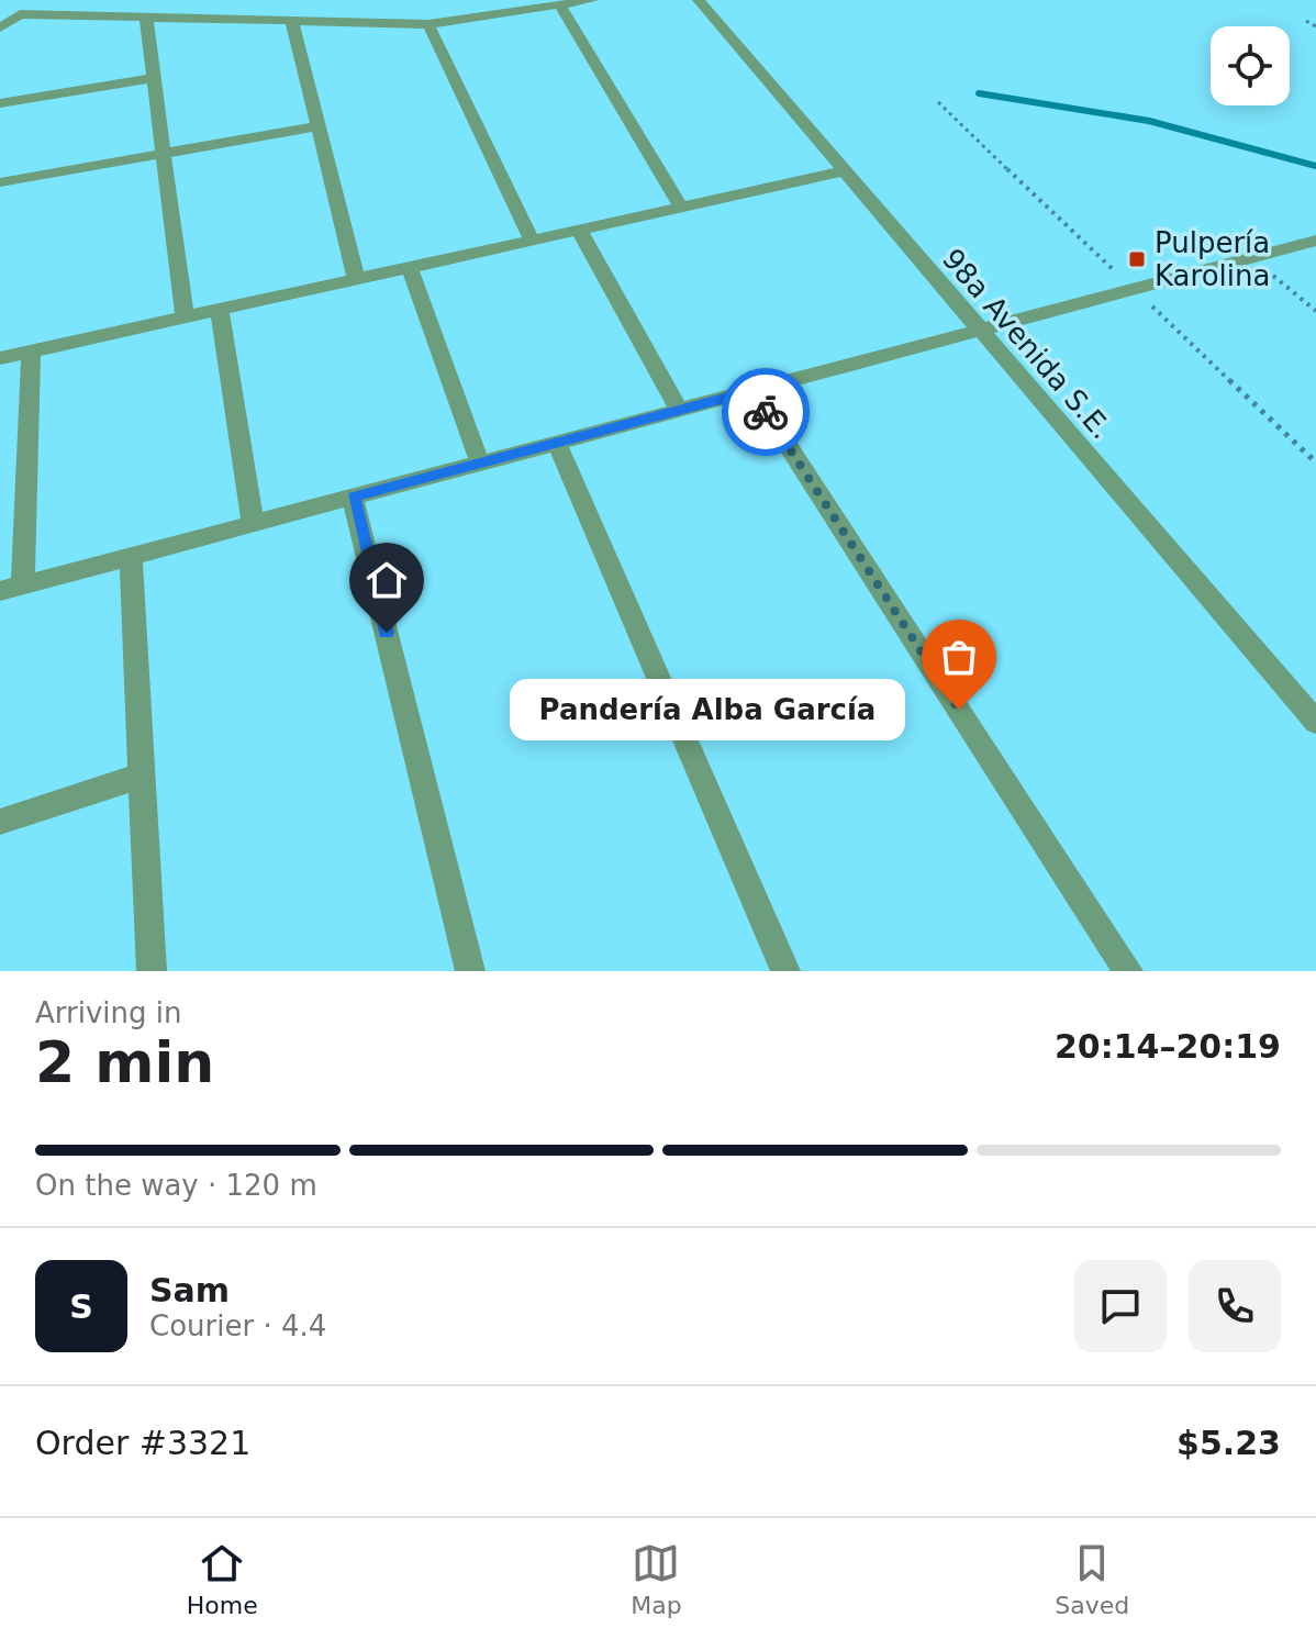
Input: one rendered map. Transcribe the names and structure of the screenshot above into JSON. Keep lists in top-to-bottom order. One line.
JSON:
{"streets":{"street":["98a Avenida S.E."]},"places":{"transit":["Pulpería Karolina"],"other":["Pandería Alba García"]},"page":{"bubble":"Pandería Alba García","heading":["2 min","Arriving in","20:14–20:19"],"panel":["Sam","Courier · 4.4","Order #3321","$5.23"],"bar":"On the way · 120 m","round":"S","tabs":["Home","Map","Saved"]}}
